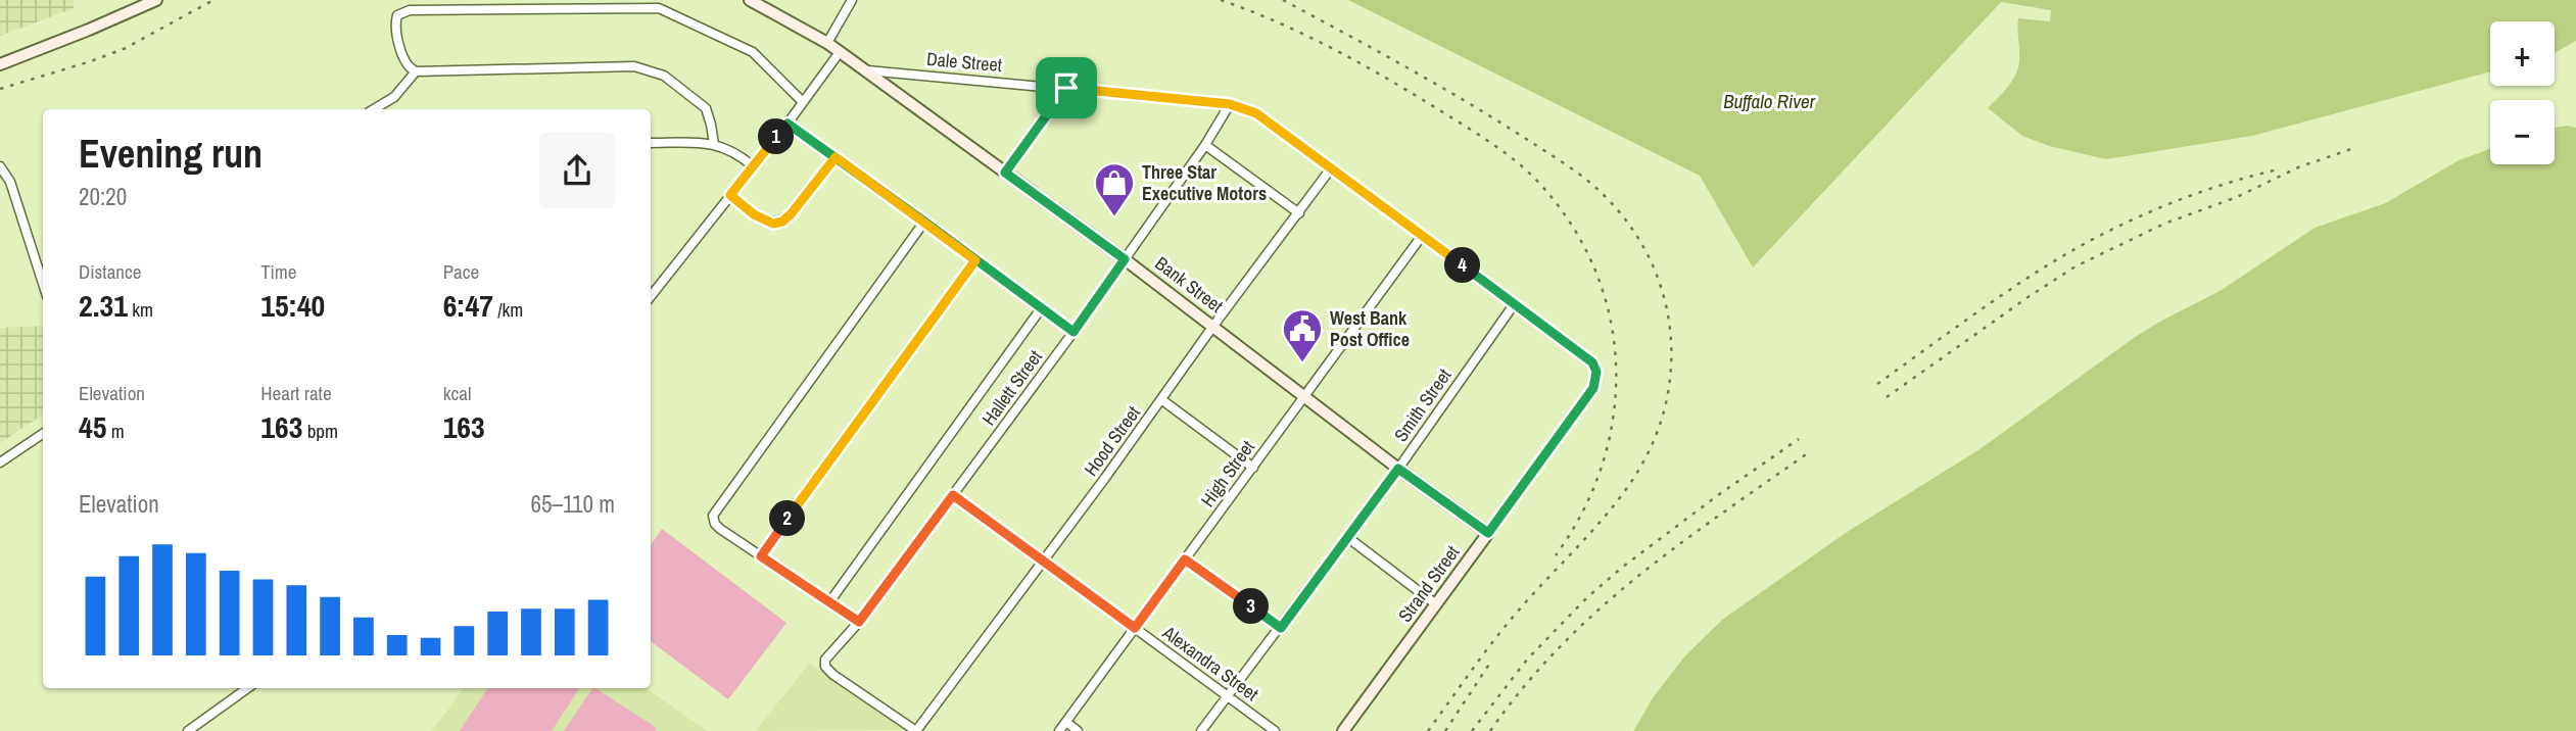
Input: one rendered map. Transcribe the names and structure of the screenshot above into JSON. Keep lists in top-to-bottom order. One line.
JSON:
{"streets":{"street":["Dale Street","Bank Street","Hallett Street","Smith Street","Hood Street","High Street","Strand Street","Alexandra Street"]},"crossings":[["Dale Street","Bank Street"],["Dale Street","Hallett Street"],["Dale Street","Smith Street"],["Dale Street","Hood Street"],["Dale Street","High Street"],["Dale Street","Strand Street"],["Bank Street","Hallett Street"],["Bank Street","Smith Street"],["Bank Street","Hood Street"],["Bank Street","High Street"],["Bank Street","Strand Street"],["Hallett Street","Hood Street"],["Hallett Street","Alexandra Street"],["Smith Street","Alexandra Street"],["Hood Street","Alexandra Street"],["High Street","Alexandra Street"]],"water":["Buffalo River"],"places":{"shop":["Three Star Executive Motors"],"public building":["West Bank Post Office"]},"page":{"map_buttons":["+","−"],"heading":["Evening run","20:20"],"pins":["1","4","2","3"],"stats":[["Distance","2.31 km"],["Time","15:40"],["Pace","6:47 /km"],["Elevation","45 m"],["Heart rate","163 bpm"],["kcal","163"]],"chart":["Elevation","65–110 m"]}}
